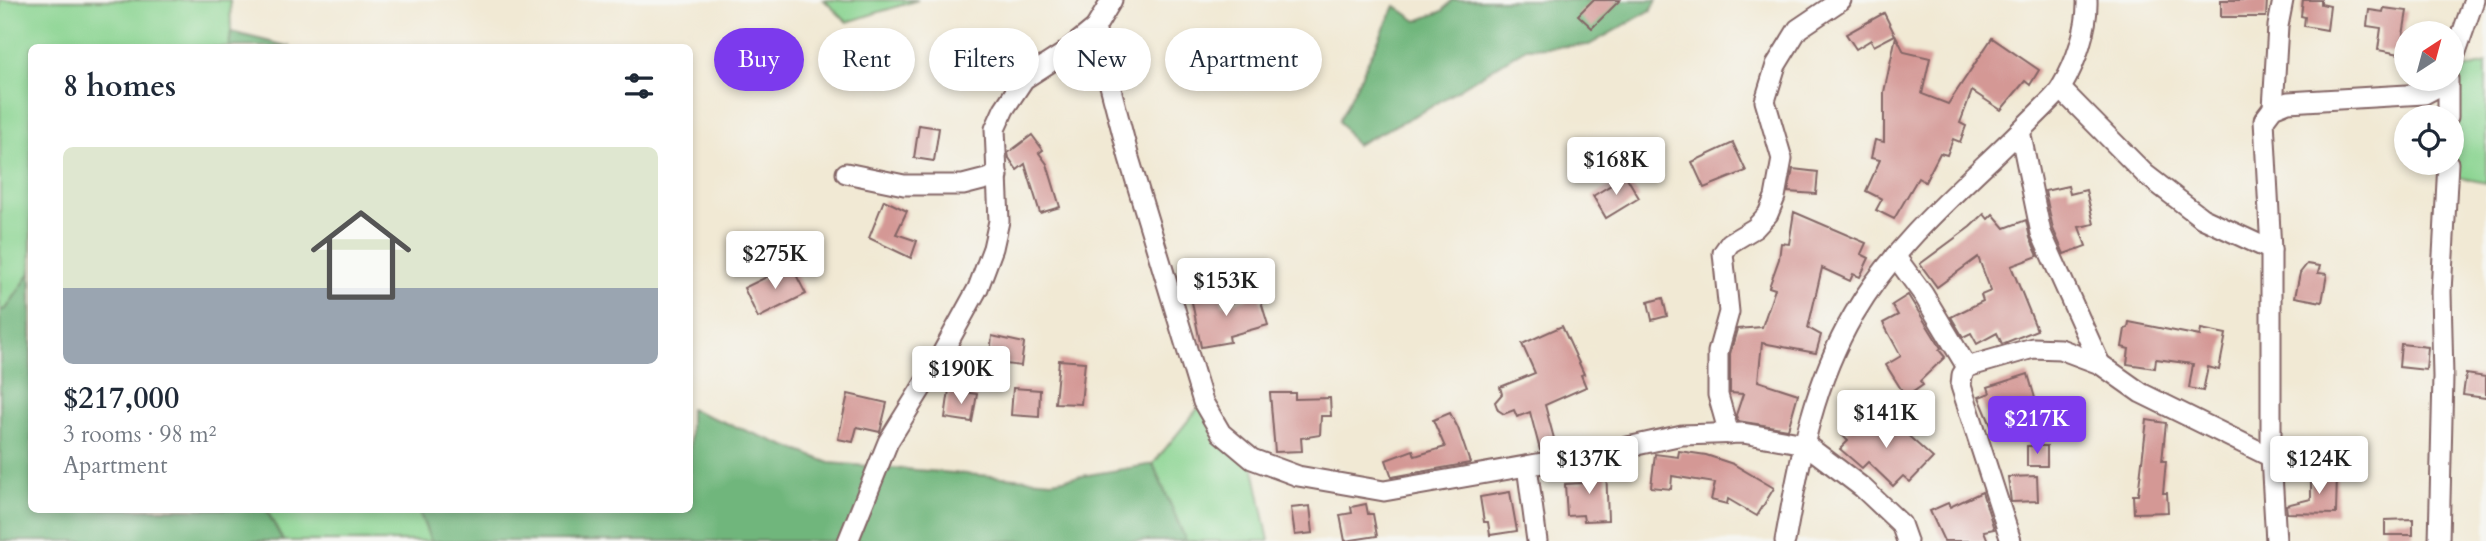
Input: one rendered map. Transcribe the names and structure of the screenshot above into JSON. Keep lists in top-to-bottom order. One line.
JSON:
{"north":"top right","page":{"chip":["Buy","Rent","Filters","New","Apartment"],"heading":"8 homes","list":[{"name":"$217,000","note":"3 rooms · 98 m² · Apartment"}],"price":["$168K","$275K","$153K","$190K","$141K","$217K","$137K","$124K"]}}
